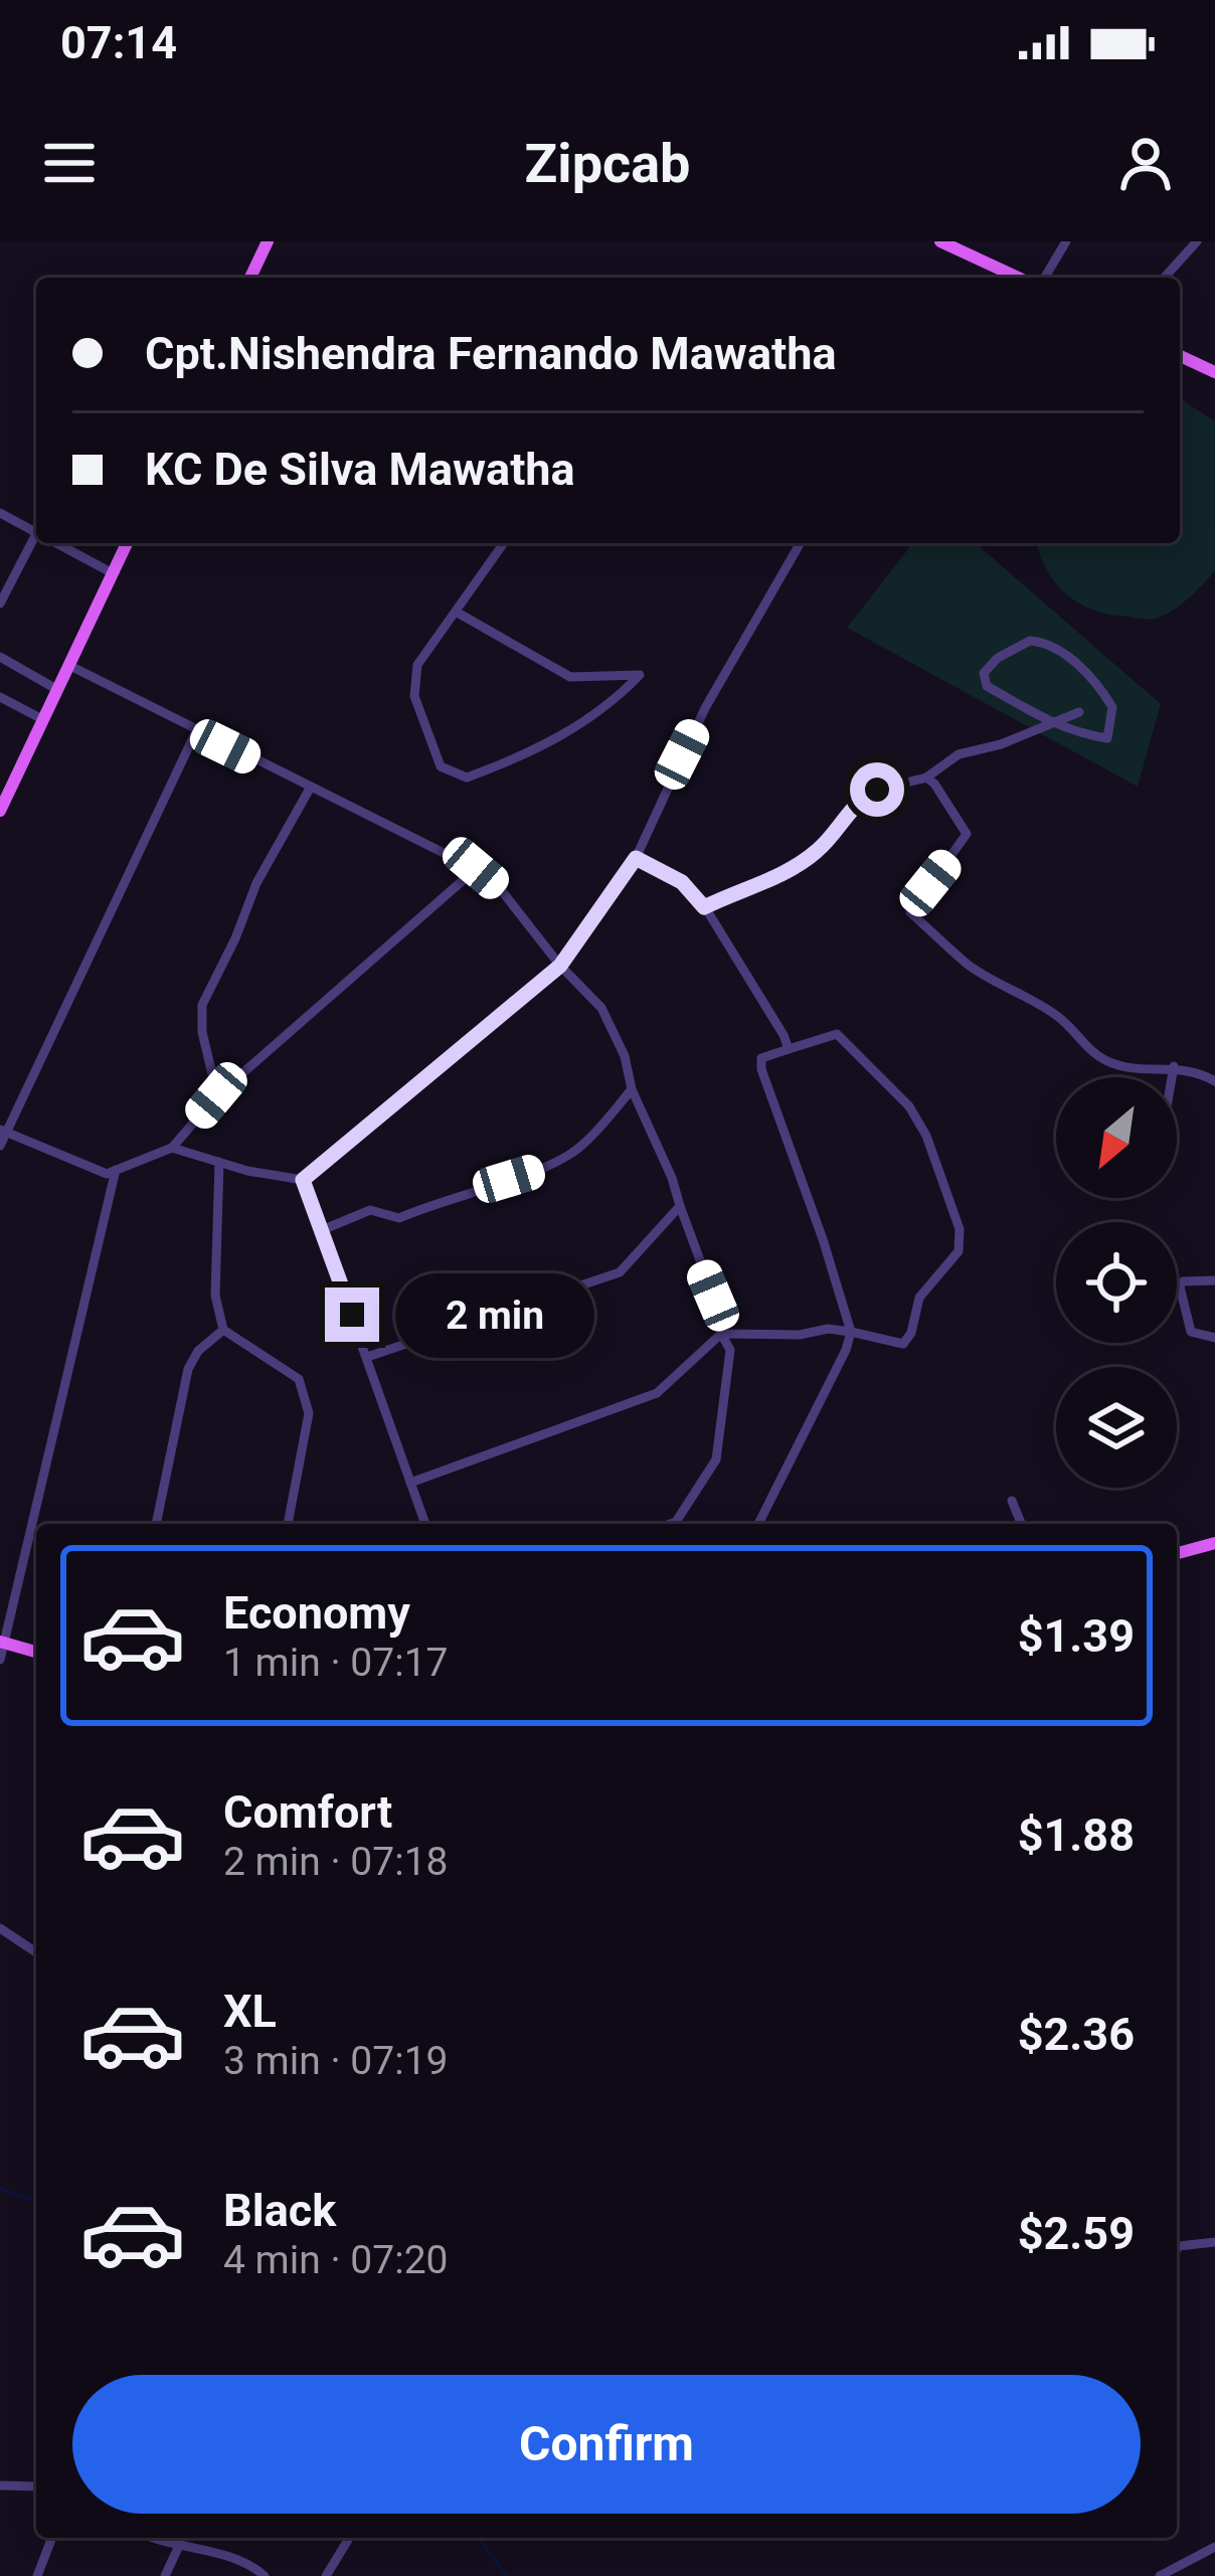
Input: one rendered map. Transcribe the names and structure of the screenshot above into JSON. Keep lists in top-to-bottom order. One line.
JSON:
{"north":"bottom left","page":{"status":"07:14","header":"Zipcab","banner":["Cpt.Nishendra Fernando Mawatha","KC De Silva Mawatha"],"bubble":"2 min","list":[{"name":"Economy","note":"1 min · 07:17","value":"$1.39"},{"name":"Comfort","note":"2 min · 07:18","value":"$1.88"},{"name":"XL","note":"3 min · 07:19","value":"$2.36"},{"name":"Black","note":"4 min · 07:20","value":"$2.59"}],"buttons":"Confirm"}}
